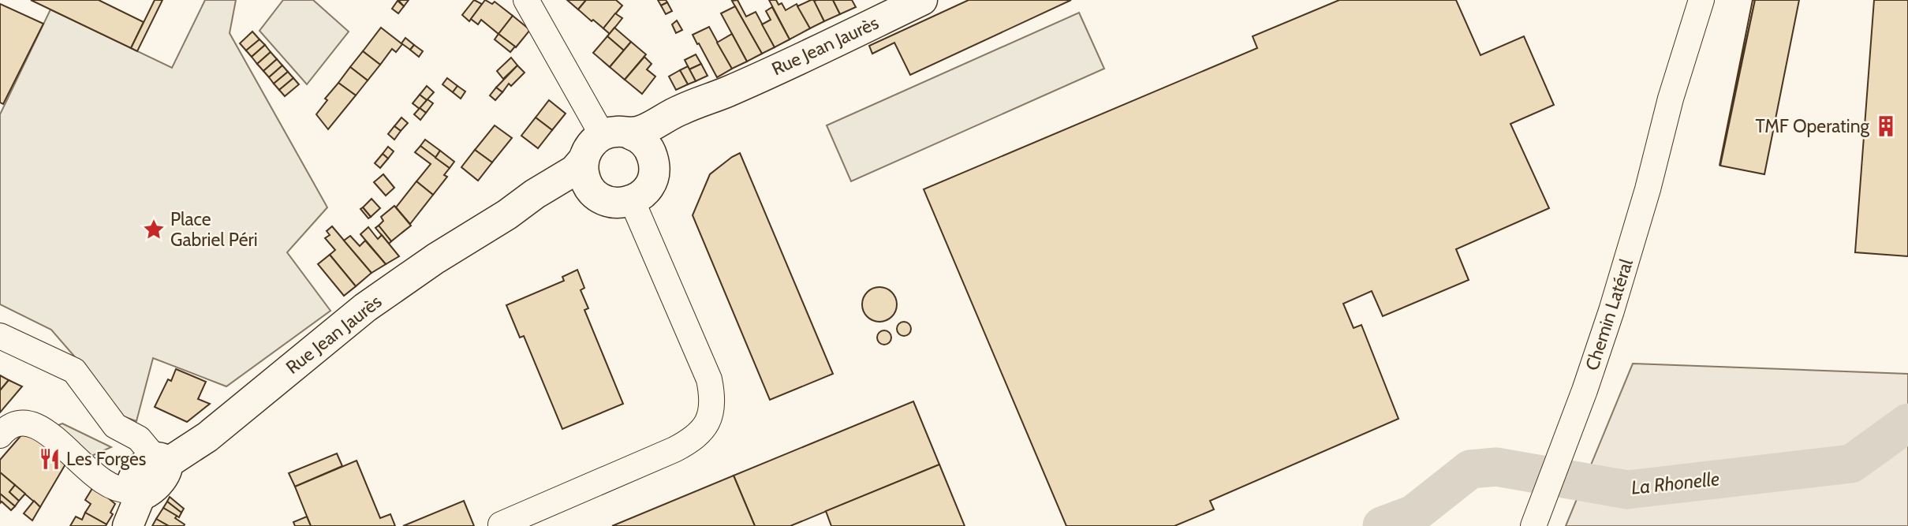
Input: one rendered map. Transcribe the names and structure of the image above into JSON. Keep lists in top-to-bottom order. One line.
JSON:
{"streets":{"main road":["Rue Jean Jaurès"],"street":["Chemin Latéral"]},"water":["La Rhonelle"],"places":{"building":["TMF Operating"],"place":["Place Gabriel Péri"],"restaurant":["Les Forges"]}}
